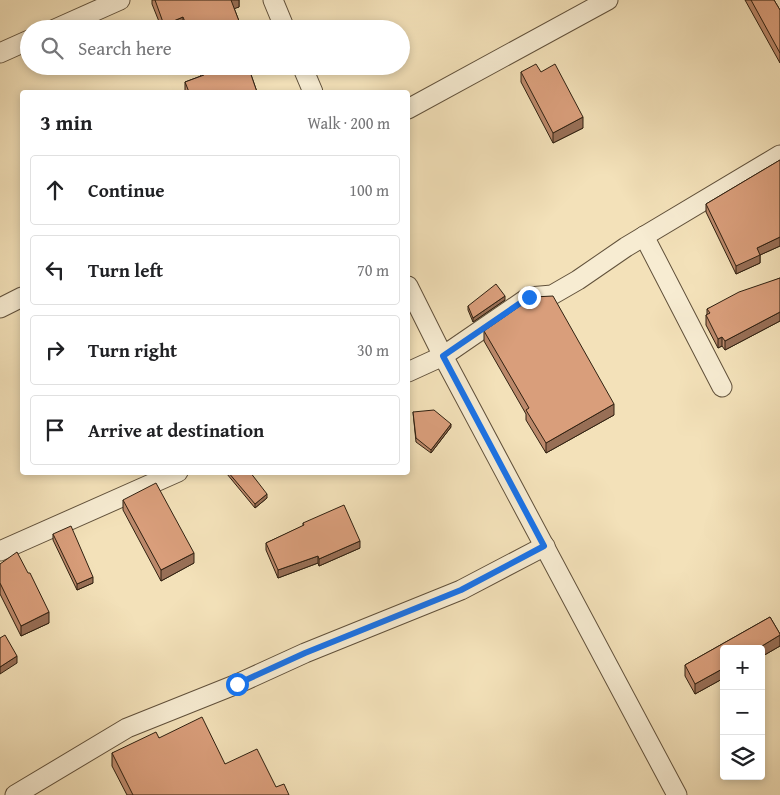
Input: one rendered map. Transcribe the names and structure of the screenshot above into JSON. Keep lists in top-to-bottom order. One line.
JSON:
{"page":{"search":"Search here","heading":["3 min","Walk · 200 m"],"list":[["Continue","100 m"],["Turn left","70 m"],["Turn right","30 m"],"Arrive at destination"],"map_buttons":["+","−"]}}
